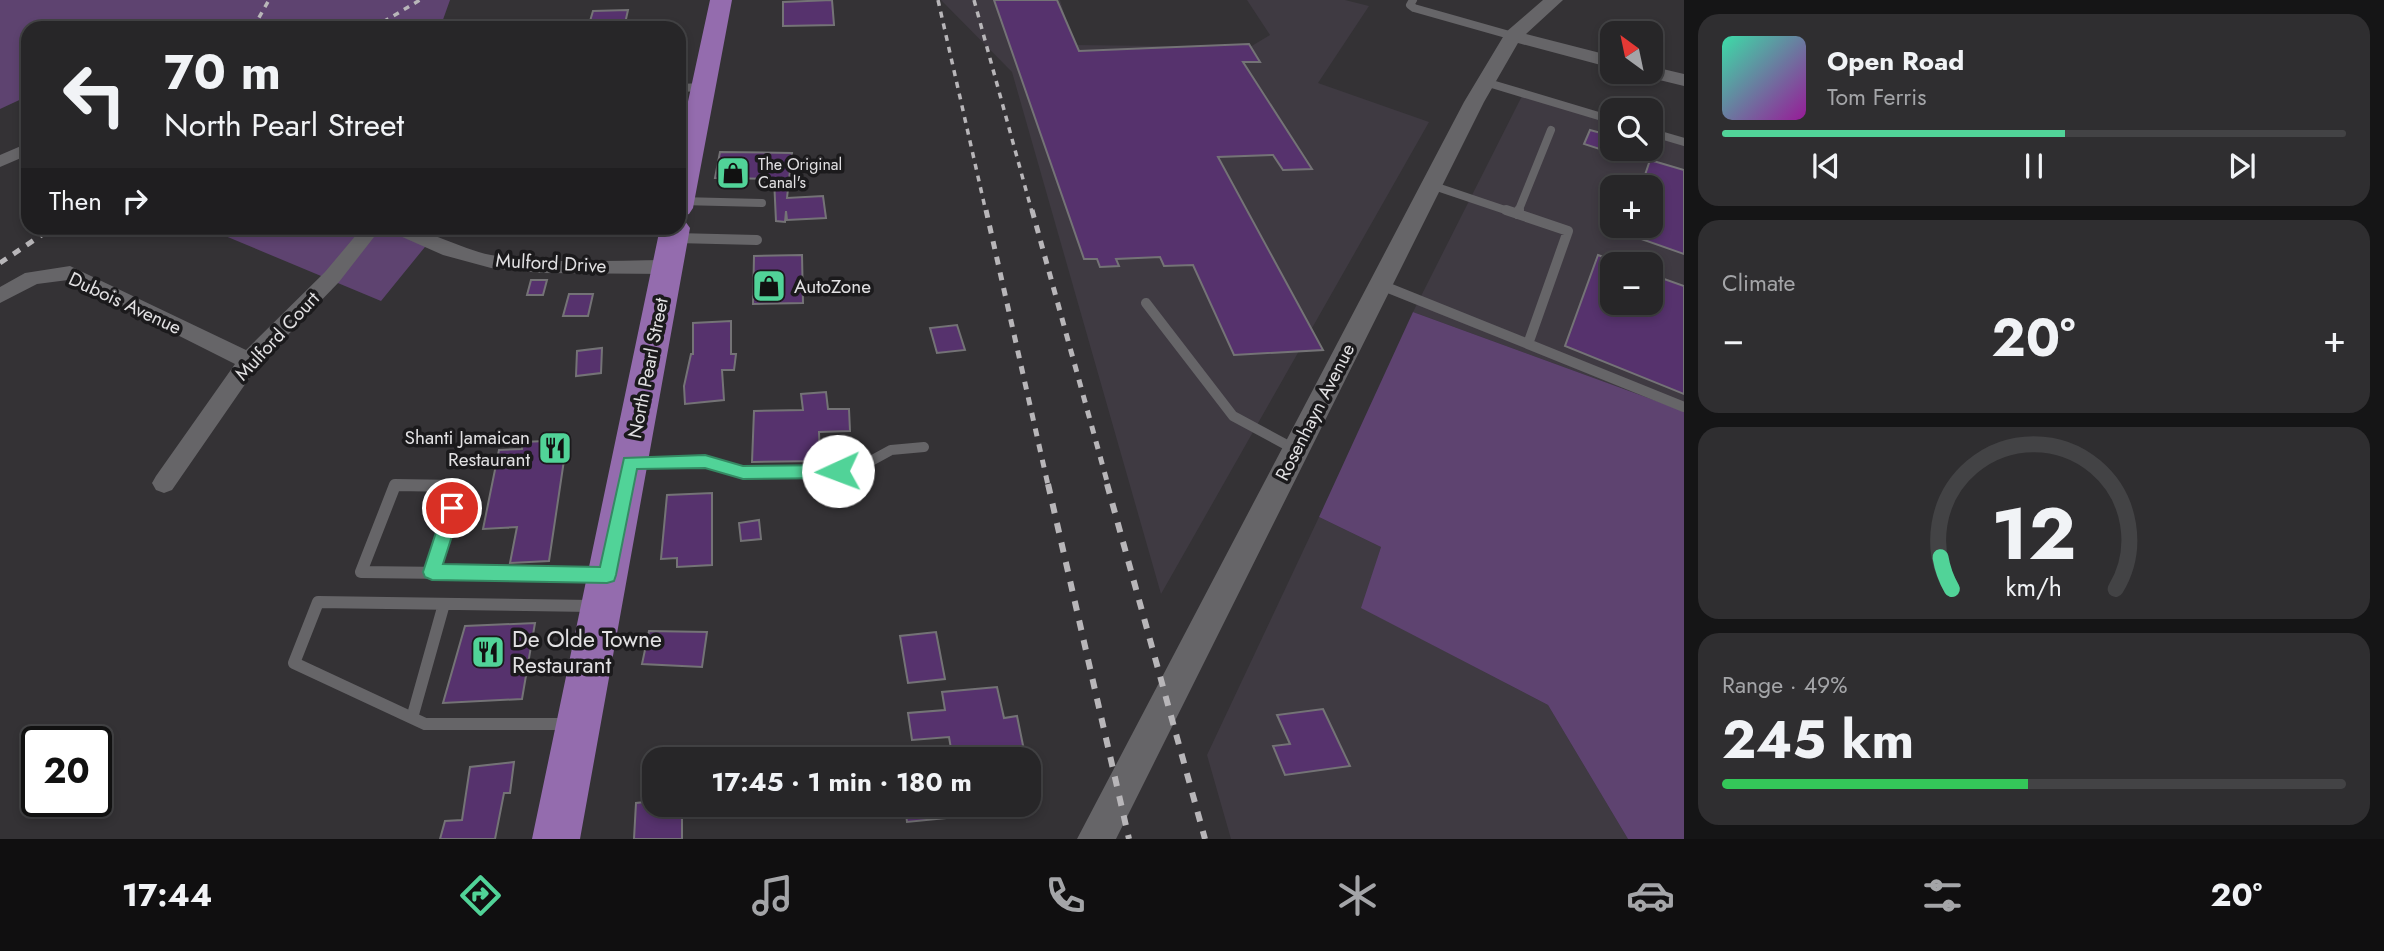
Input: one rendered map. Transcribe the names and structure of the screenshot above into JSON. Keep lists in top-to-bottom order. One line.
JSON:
{"streets":{"main road":["North Pearl Street"],"street":["Mulford Drive","Dubois Avenue","Mulford Court","Rosenhayn Avenue"]},"crossings":[["Dubois Avenue","Mulford Court"]],"places":{"shop":["The Original Canal's","AutoZone"],"restaurant":["Shanti Jamaican Restaurant","De Olde Towne Restaurant"]},"north":"top left","page":{"map_buttons":["+","−"],"turn":["70 m","North Pearl Street"],"song":["Open Road","Tom Ferris"],"then":"Then","tile":["Climate",["Range · 49%","245 km"]],"heat":["−","20°","+"],"limit":"20","trip":"17:45 · 1 min · 180 m","tabs":["17:44","20°"],"gauge":["12","km/h"]}}
